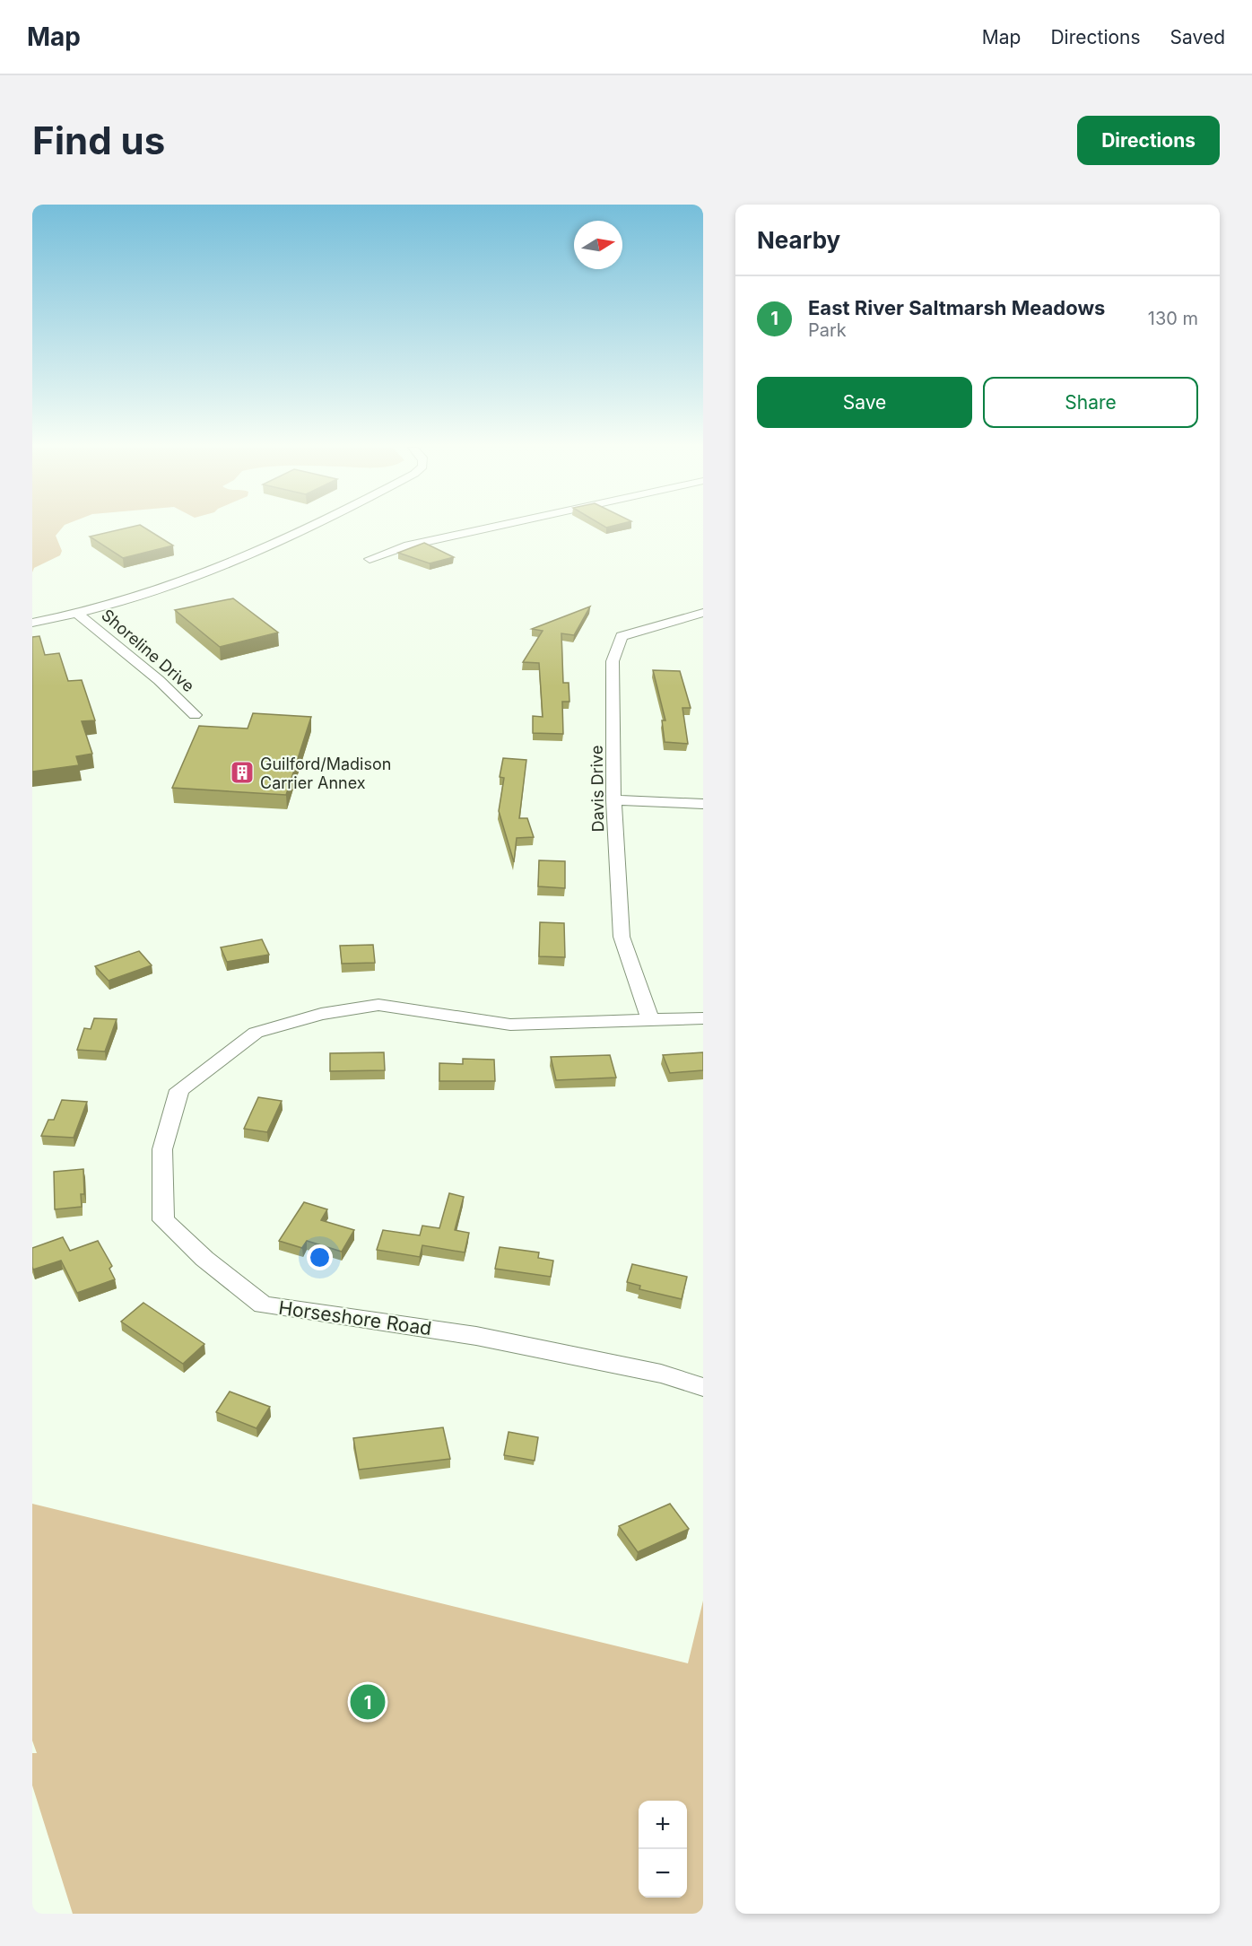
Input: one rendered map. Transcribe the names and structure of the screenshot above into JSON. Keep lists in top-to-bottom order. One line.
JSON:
{"streets":{"street":["Shoreline Drive","Davis Drive","Horseshore Road"]},"crossings":[["Davis Drive","Horseshore Road"]],"places":{"building":["Guilford/Madison Carrier Annex"]},"north":"right","page":{"header":"Map","nav":["Map","Directions","Saved"],"buttons":["Directions",["Save","Share"]],"title":"Find us","heading":"Nearby","list":[{"mark":"1","name":"East River Saltmarsh Meadows","note":"Park","value":"130 m"}],"pins":"1","map_buttons":["+","−"]}}
